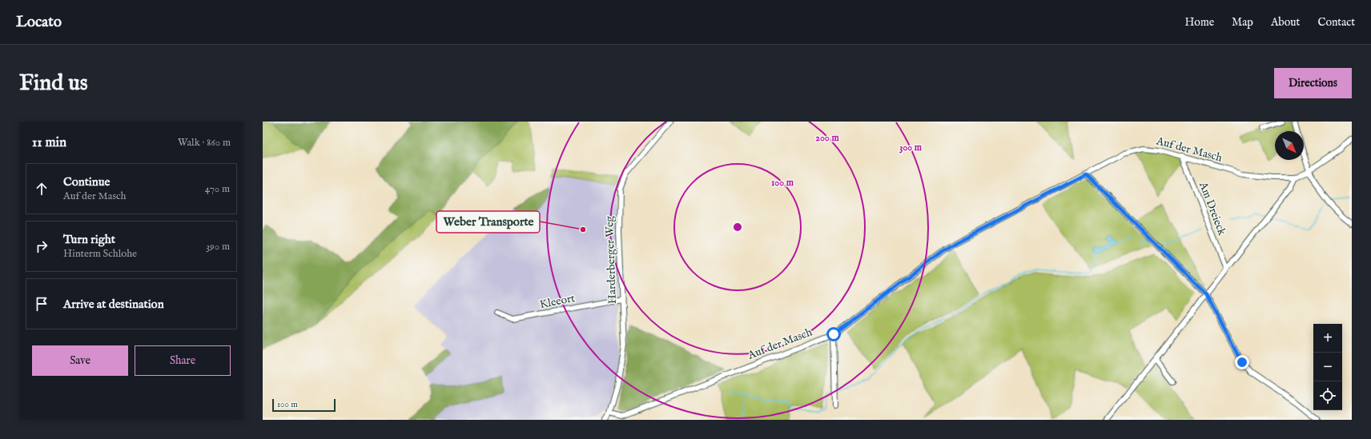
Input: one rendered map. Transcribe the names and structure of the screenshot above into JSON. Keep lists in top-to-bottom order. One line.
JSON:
{"streets":{"street":["Auf der Masch","Am Dreieck","Harderberger Weg","Kleeort"]},"crossings":[["Auf der Masch","Am Dreieck"],["Auf der Masch","Harderberger Weg"],["Harderberger Weg","Kleeort"]],"places":["Weber Transporte"],"scale_bar":"100 m","north":"bottom right","page":{"header":"Locato","nav":["Home","Map","About","Contact"],"buttons":["Directions",["Save","Share"]],"title":"Find us","heading":["11 min","Walk · 860 m"],"list":[["Continue","Auf der Masch","470 m"],["Turn right","Hinterm Schlohe","390 m"],"Arrive at destination"],"map_buttons":["+","−"],"scale":"100 m"},"rings":["200 m","300 m","100 m"]}
